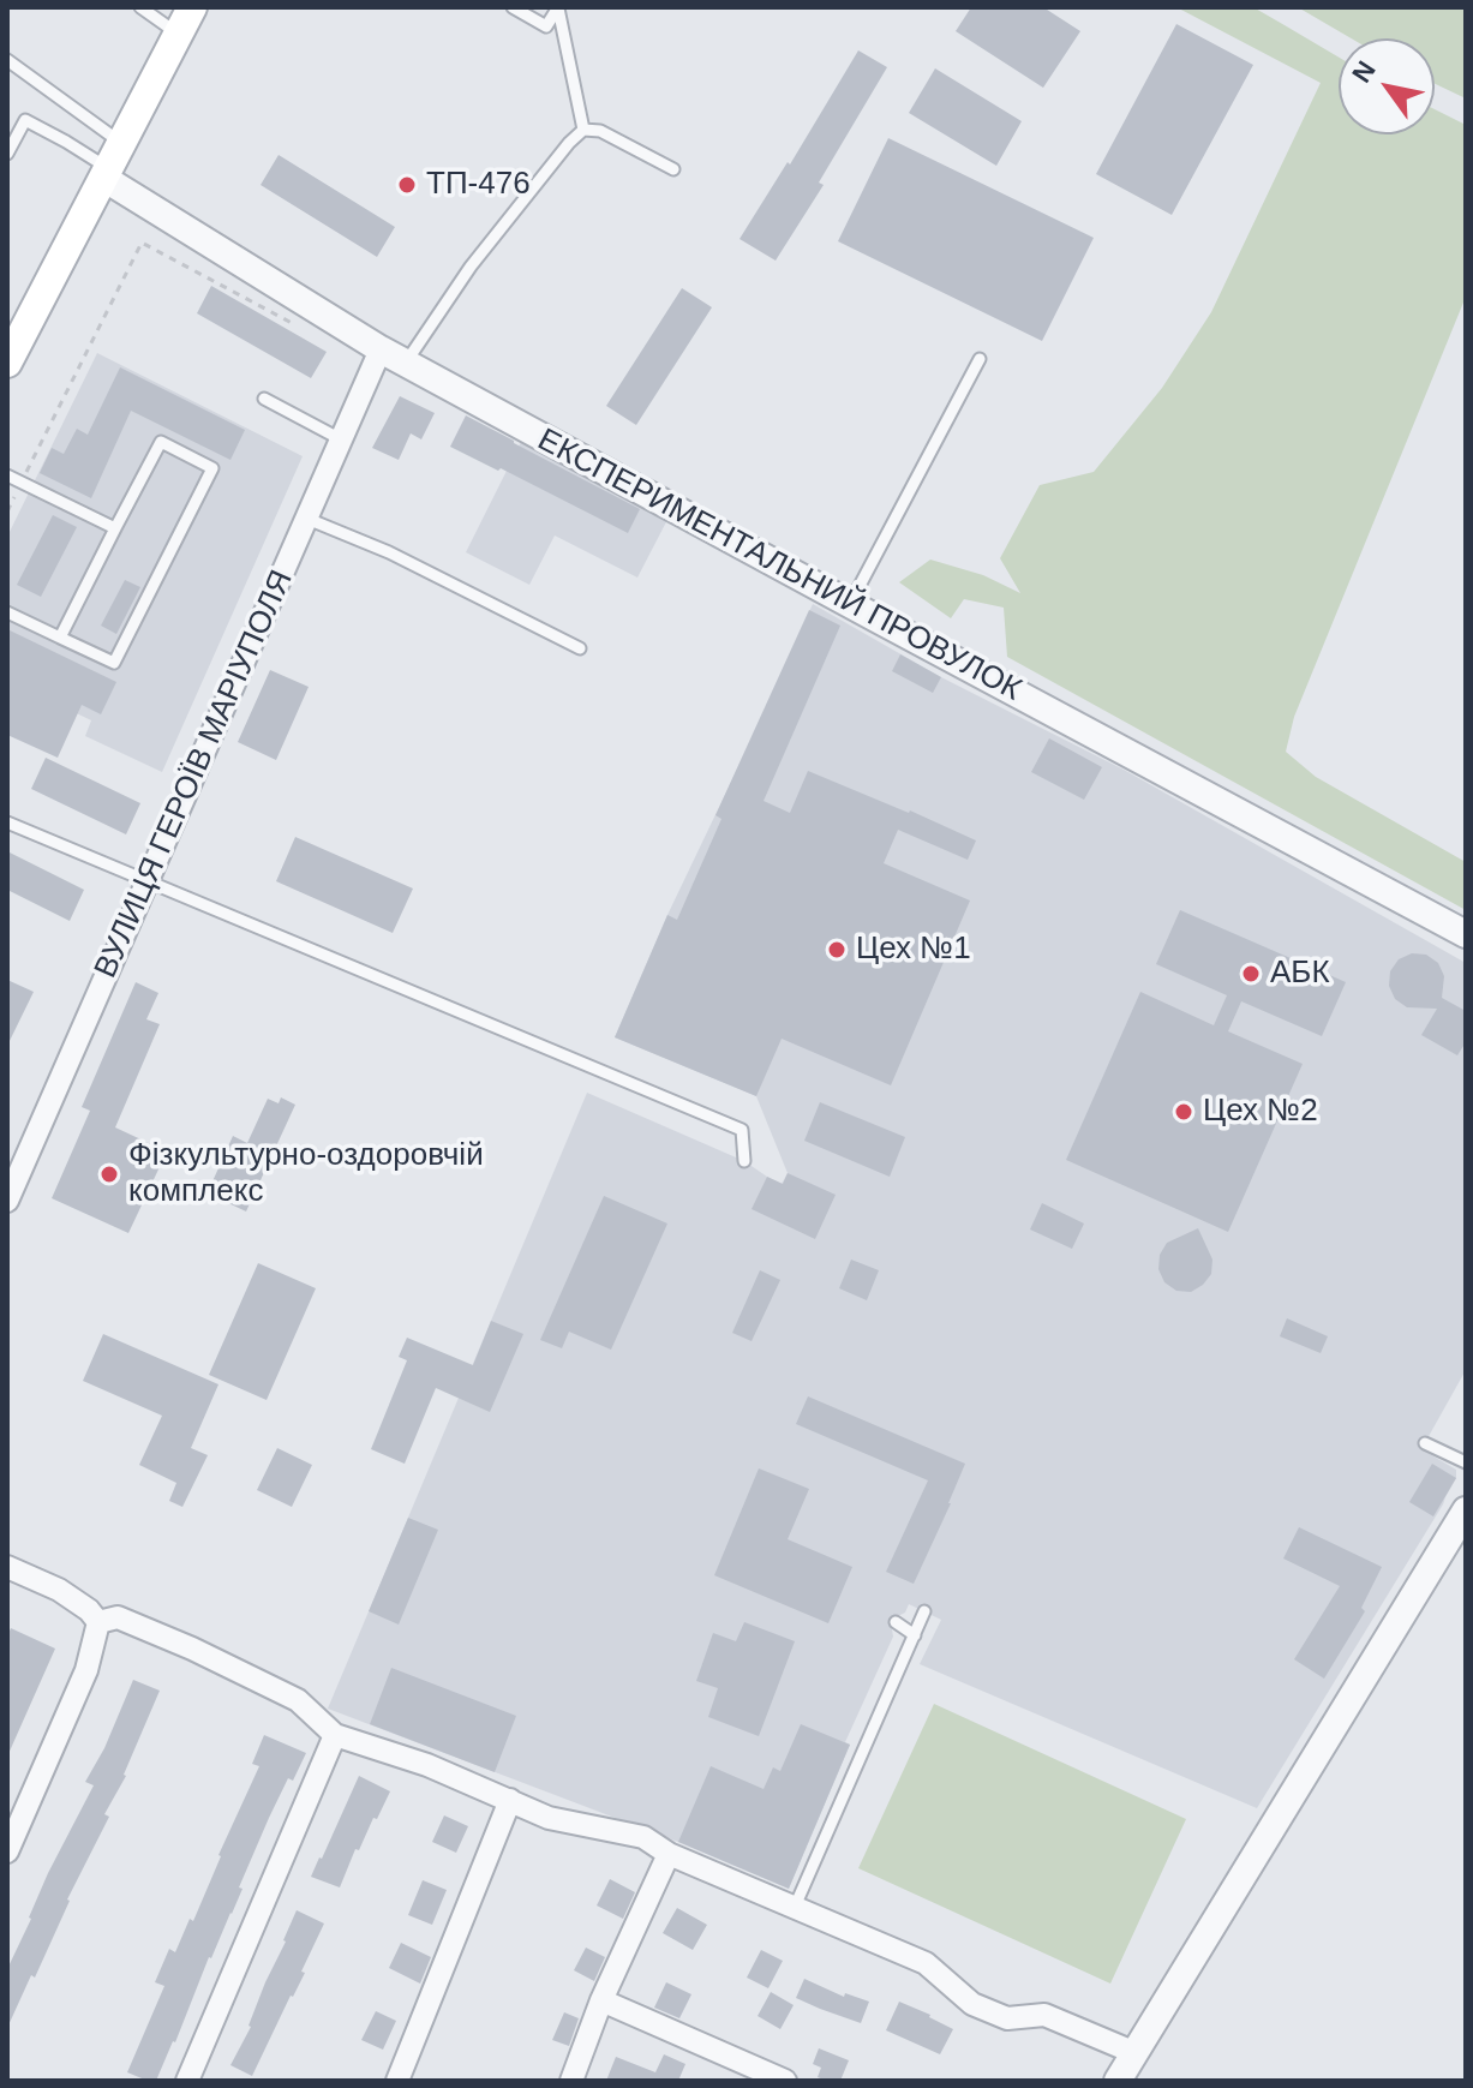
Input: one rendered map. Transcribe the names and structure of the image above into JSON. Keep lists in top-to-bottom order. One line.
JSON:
{"streets":{"street":["ЕКСПЕРИМЕНТАЛЬНИЙ ПРОВУЛОК","ВУЛИЦЯ ГЕРОЇВ МАРІУПОЛЯ"]},"crossings":[["ЕКСПЕРИМЕНТАЛЬНИЙ ПРОВУЛОК","ВУЛИЦЯ ГЕРОЇВ МАРІУПОЛЯ"]],"places":["ТП-476","Цех №1","АБК","Цех №2","Фізкультурно-оздоровчій комплекс"],"north":"top left"}
